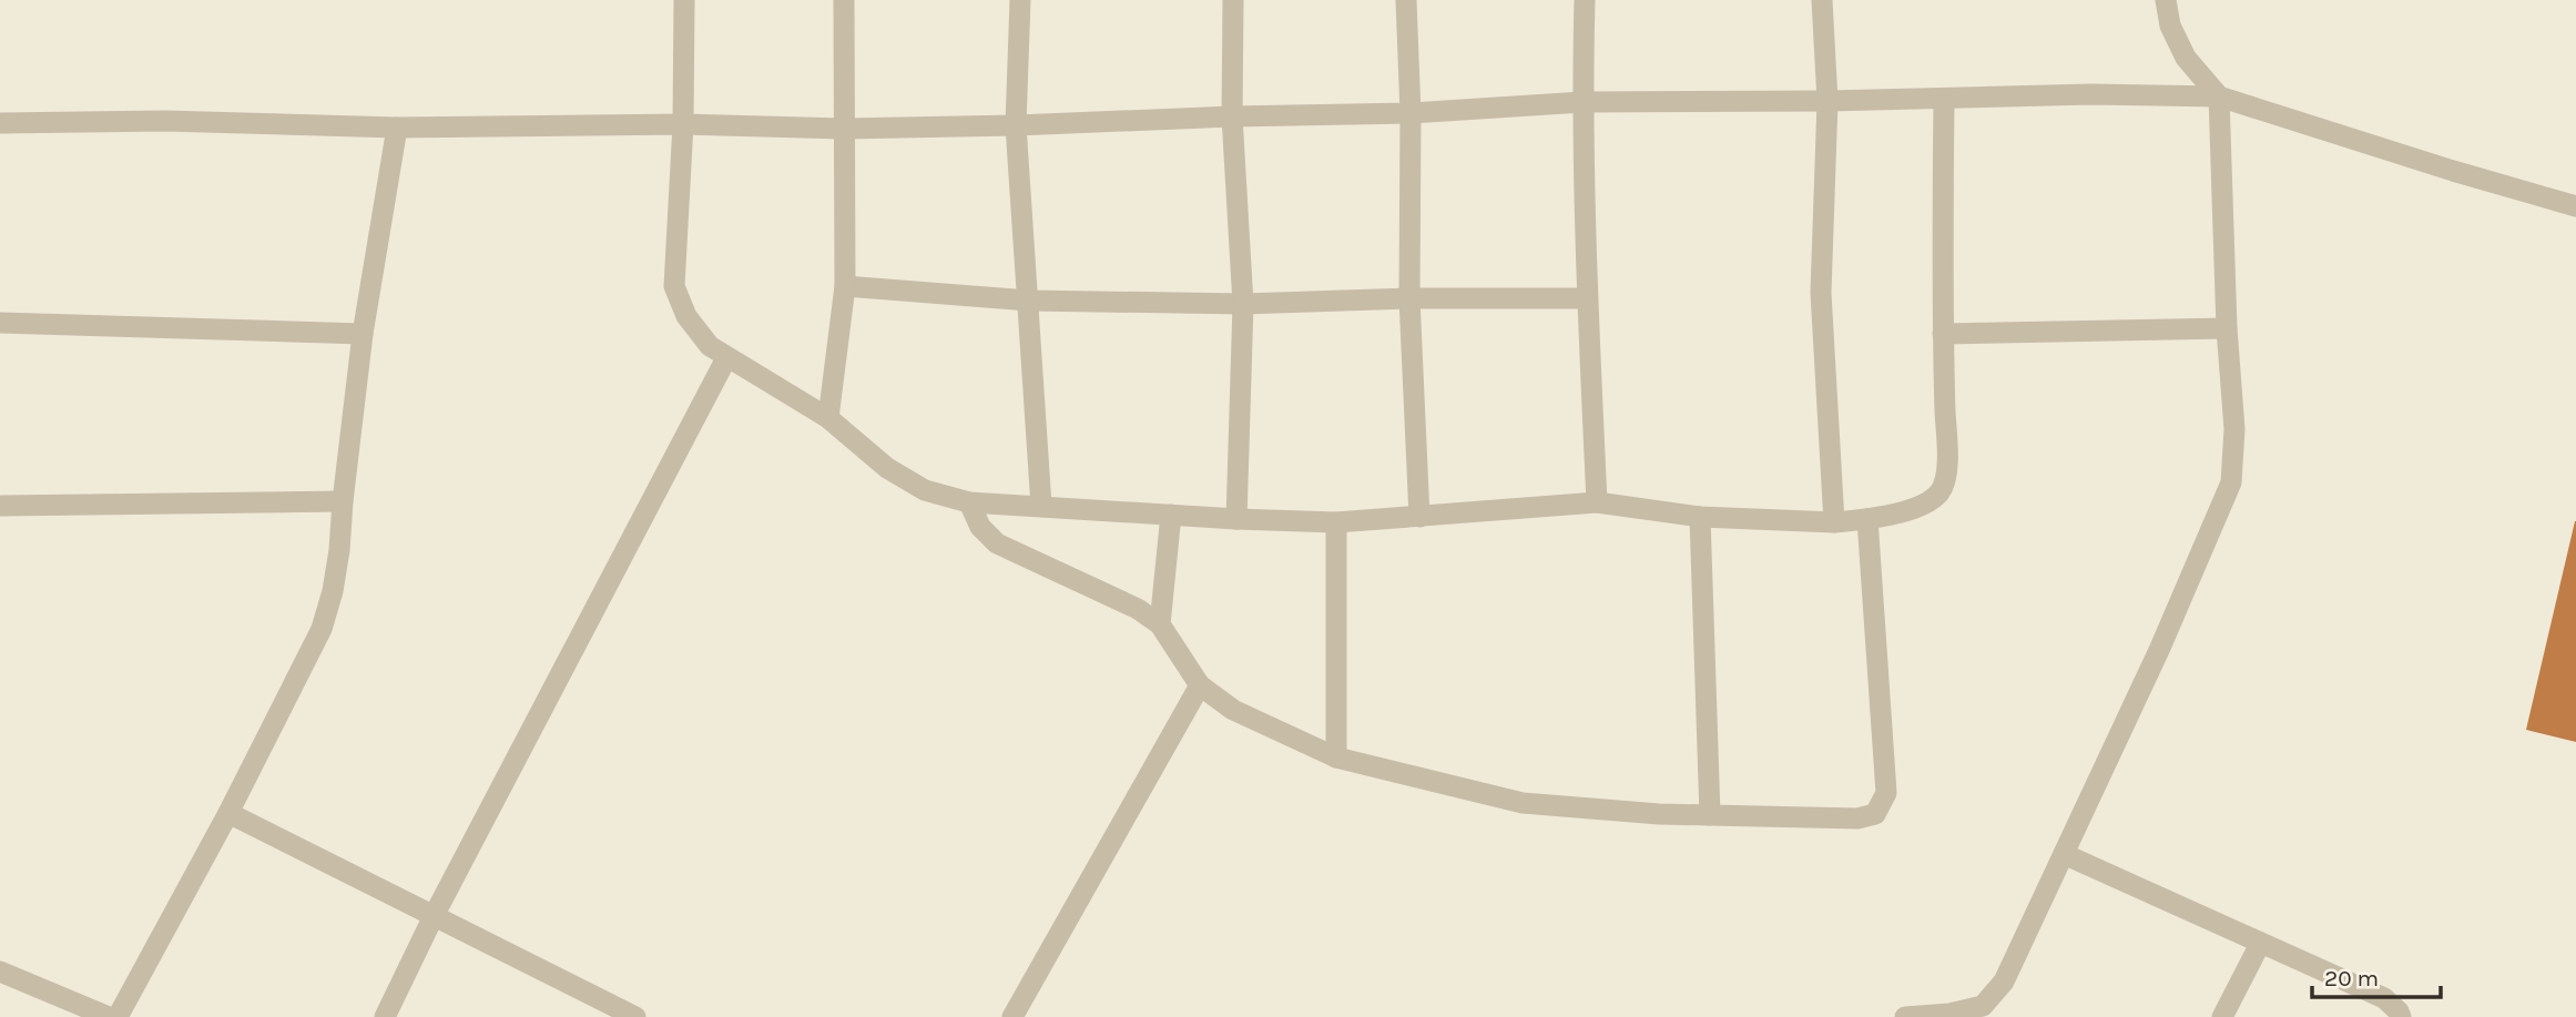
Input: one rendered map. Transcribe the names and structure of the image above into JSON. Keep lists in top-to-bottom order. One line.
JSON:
{"scale_bar":"20 m"}
